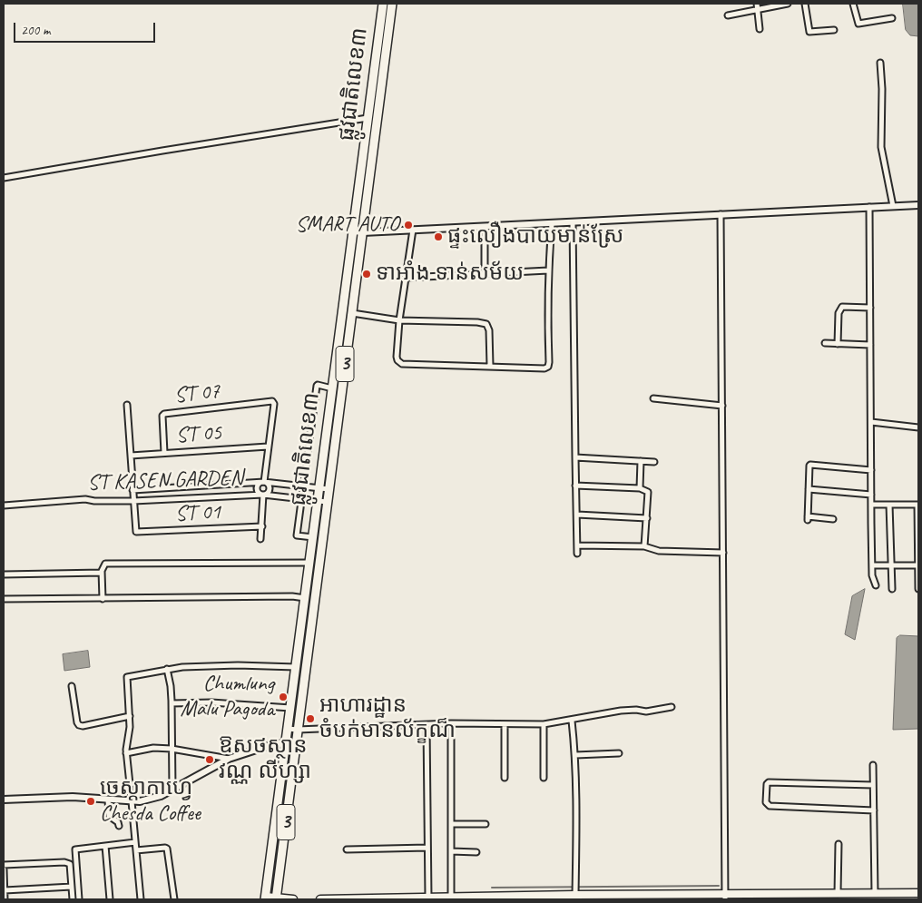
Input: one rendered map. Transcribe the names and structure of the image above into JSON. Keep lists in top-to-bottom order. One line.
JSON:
{"streets":{"highway":["ផ្លូវជាតិលេខ៣","3"],"street":["ST 07","ST 05","ST KASEN GARDEN","ST 01"]},"crossings":[["ផ្លូវជាតិលេខ៣","ST KASEN GARDEN"],["ST 07","ST 05"],["ST KASEN GARDEN","ST 01"]],"places":["SMART AUTO","ផ្ទះលឿងបាយមាន់ស្រែ","ទាអាំង ទាន់សម័យ","Chumlung Malu Pagoda","អាហារដ្ឋាន ចំបក់មានល័ក្ខណ៏","ឱសថស្ថាន វណ្ណ លីហ្សា","ចេស្ដាកាហ្វេ Chesda Coffee"],"scale_bar":"200 m"}
